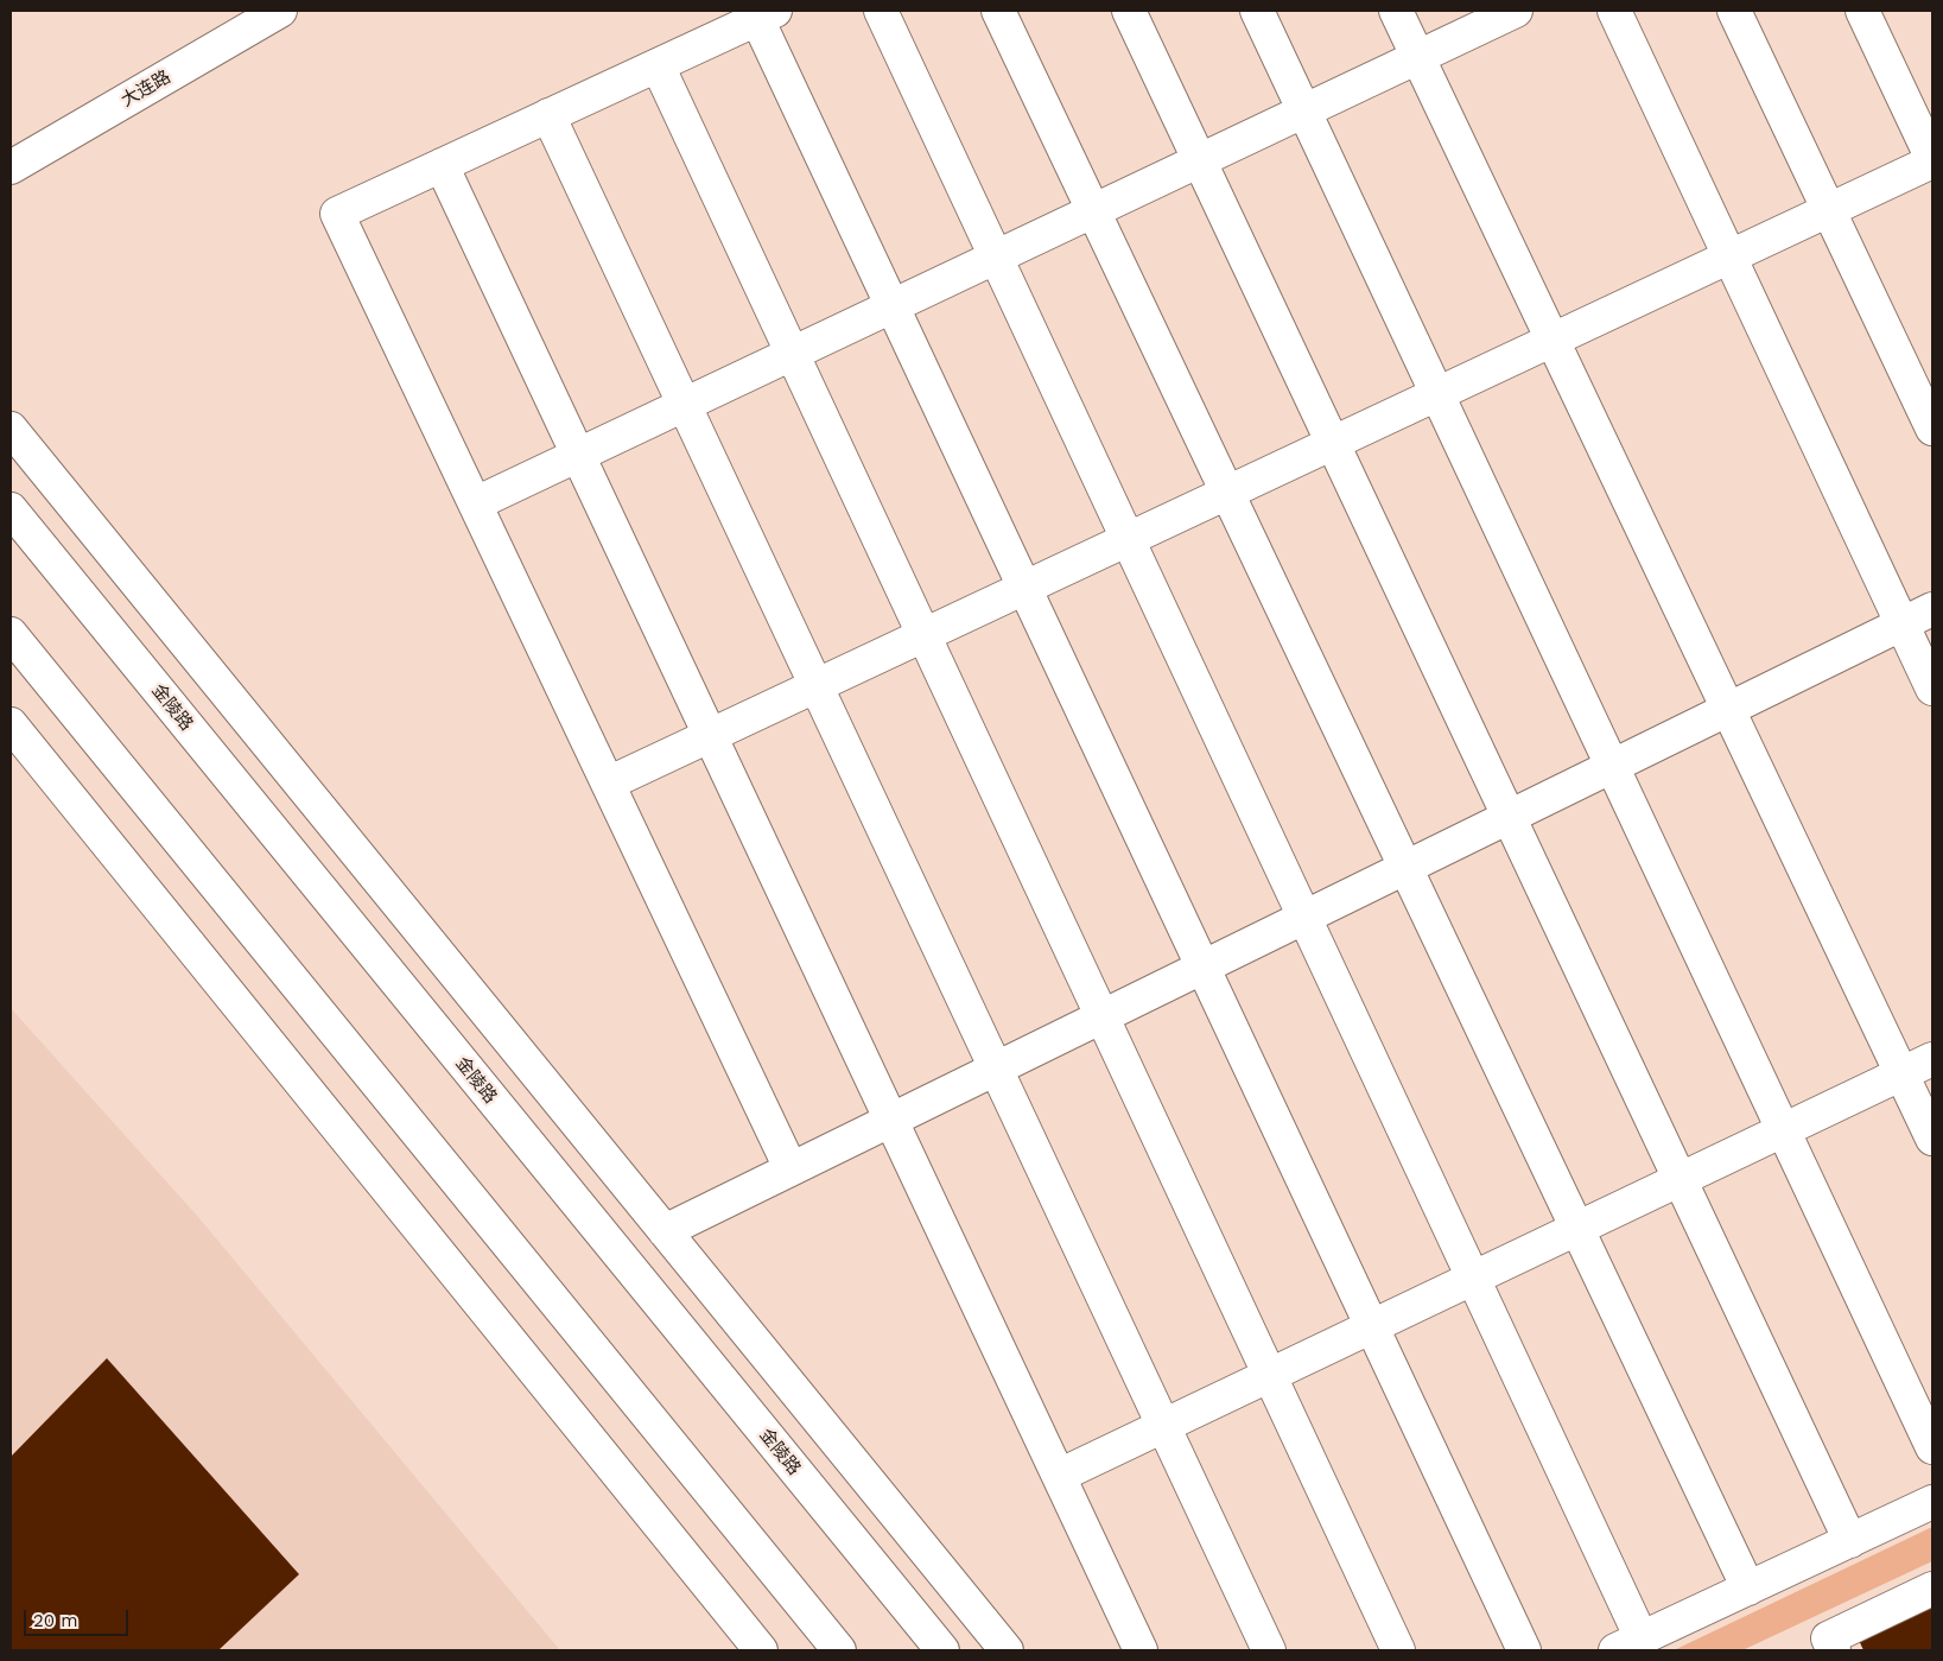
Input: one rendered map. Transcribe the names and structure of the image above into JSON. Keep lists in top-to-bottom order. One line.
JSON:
{"streets":{"street":["大连路","金陵路"]},"scale_bar":"20 m"}
